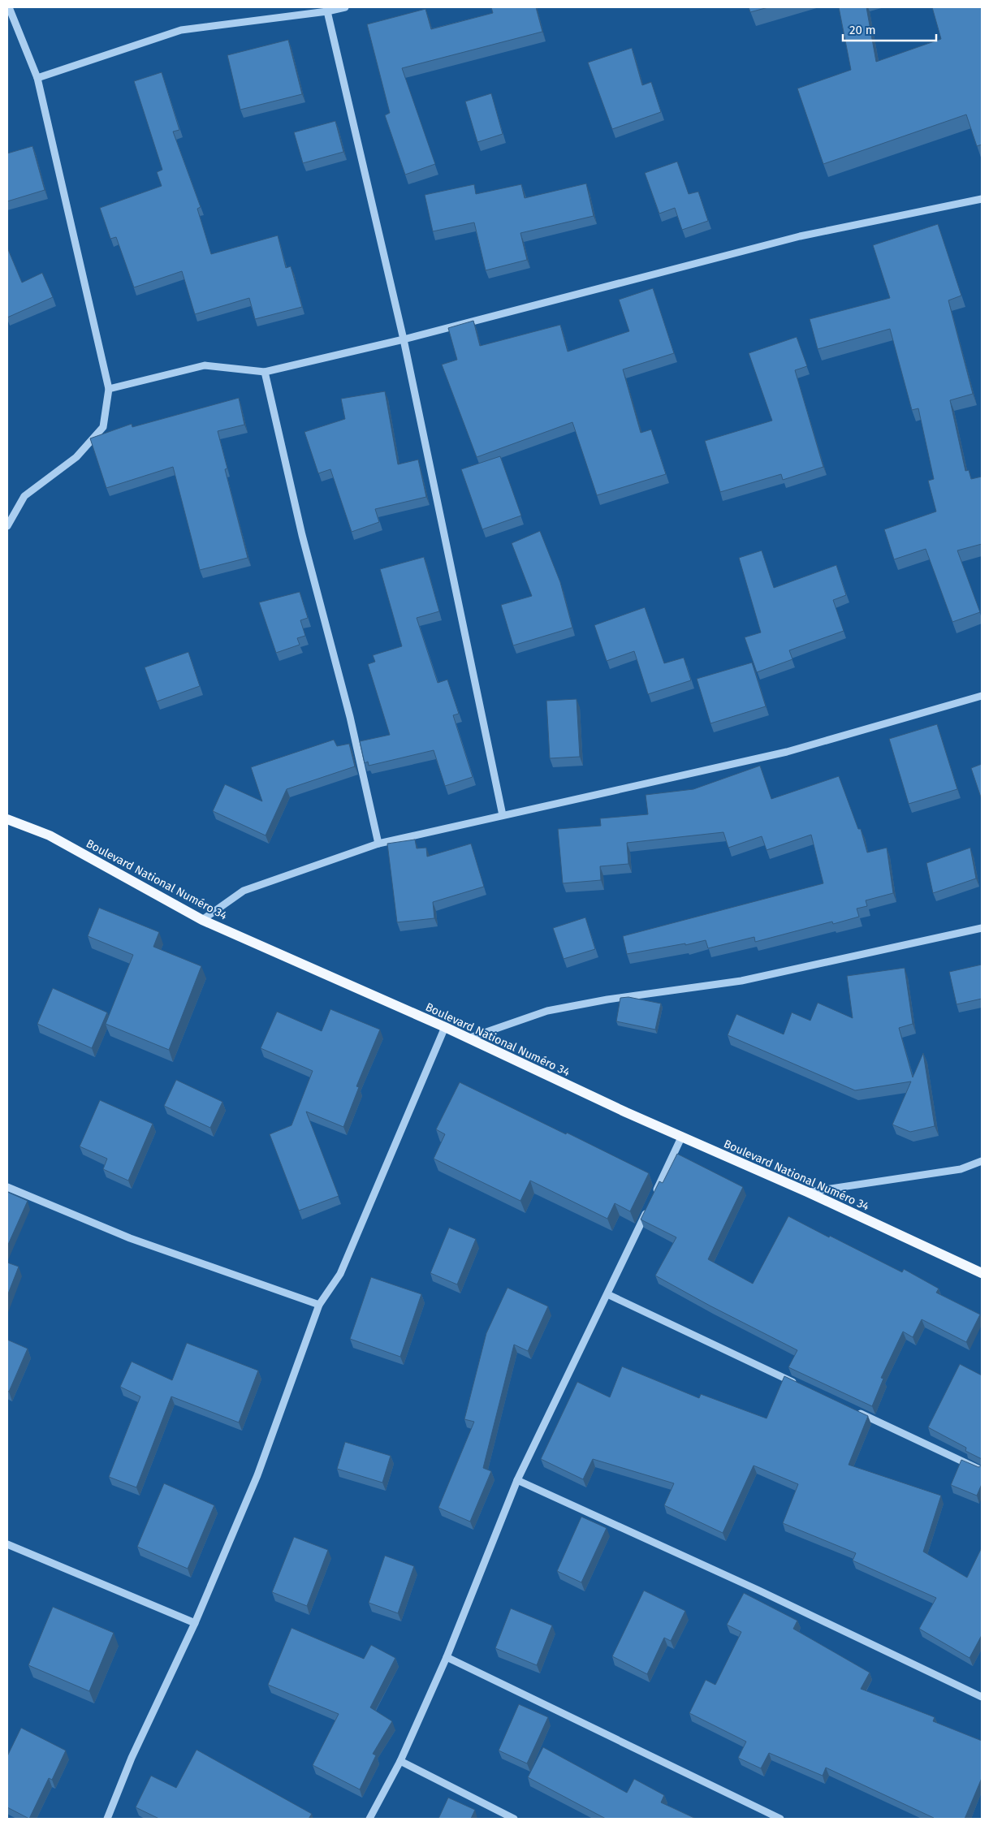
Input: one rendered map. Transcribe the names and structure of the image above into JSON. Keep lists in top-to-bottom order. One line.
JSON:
{"streets":{"main road":["Boulevard National Numéro 34"]},"scale_bar":"20 m"}
